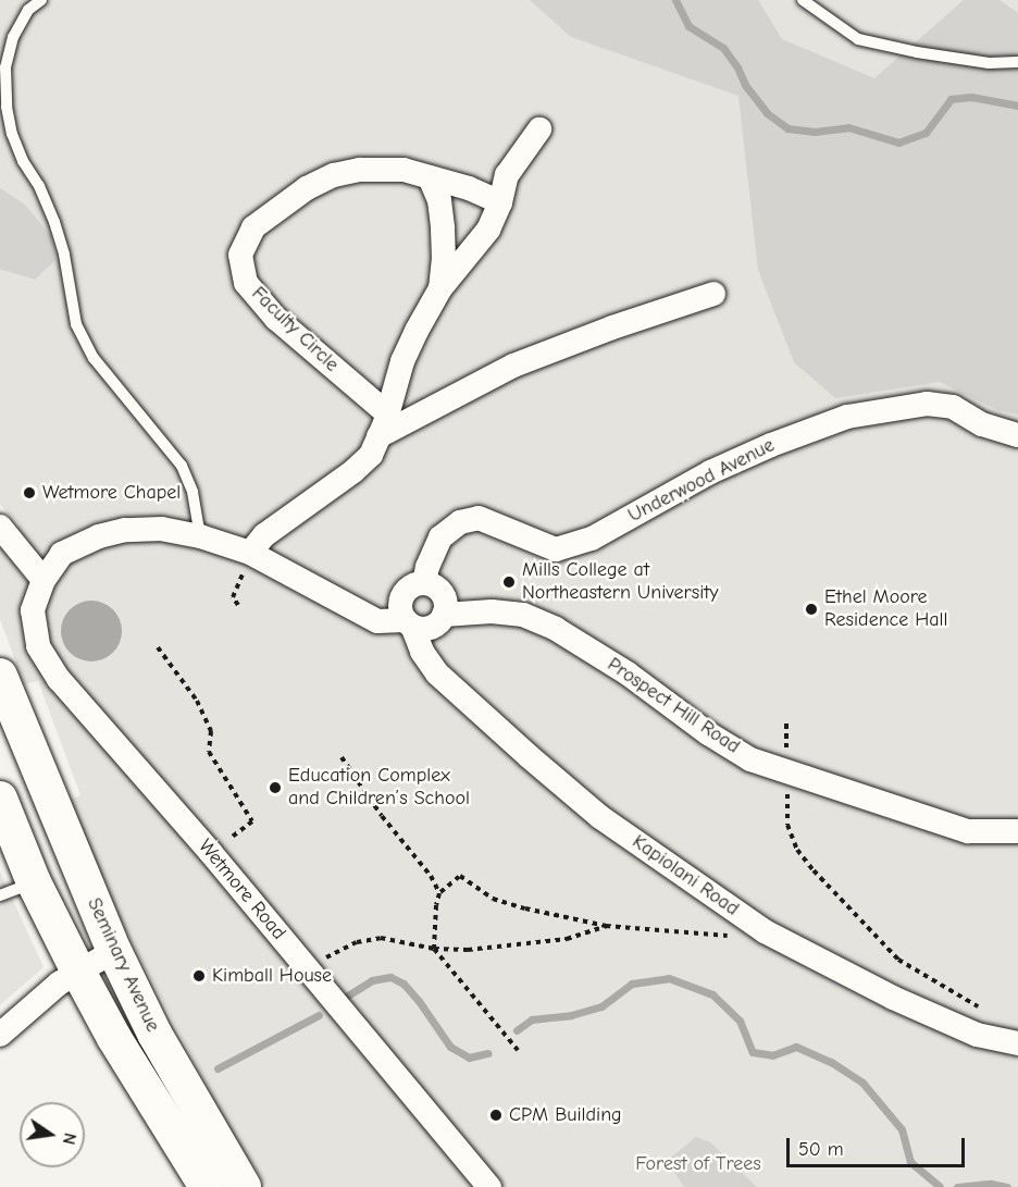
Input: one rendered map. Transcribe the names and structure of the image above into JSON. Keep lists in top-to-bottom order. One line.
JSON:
{"streets":{"street":["Faculty Circle","Underwood Avenue","Prospect Hill Road","Kapiolani Road","Wetmore Road","Seminary Avenue"]},"crossings":[["Underwood Avenue","Prospect Hill Road"],["Underwood Avenue","Kapiolani Road"],["Prospect Hill Road","Kapiolani Road"]],"parks":["Forest of Trees"],"places":["Wetmore Chapel","Mills College at Northeastern University","Ethel Moore Residence Hall","Education Complex and Children’s School","Kimball House","CPM Building"],"scale_bar":"50 m","north":"right"}
